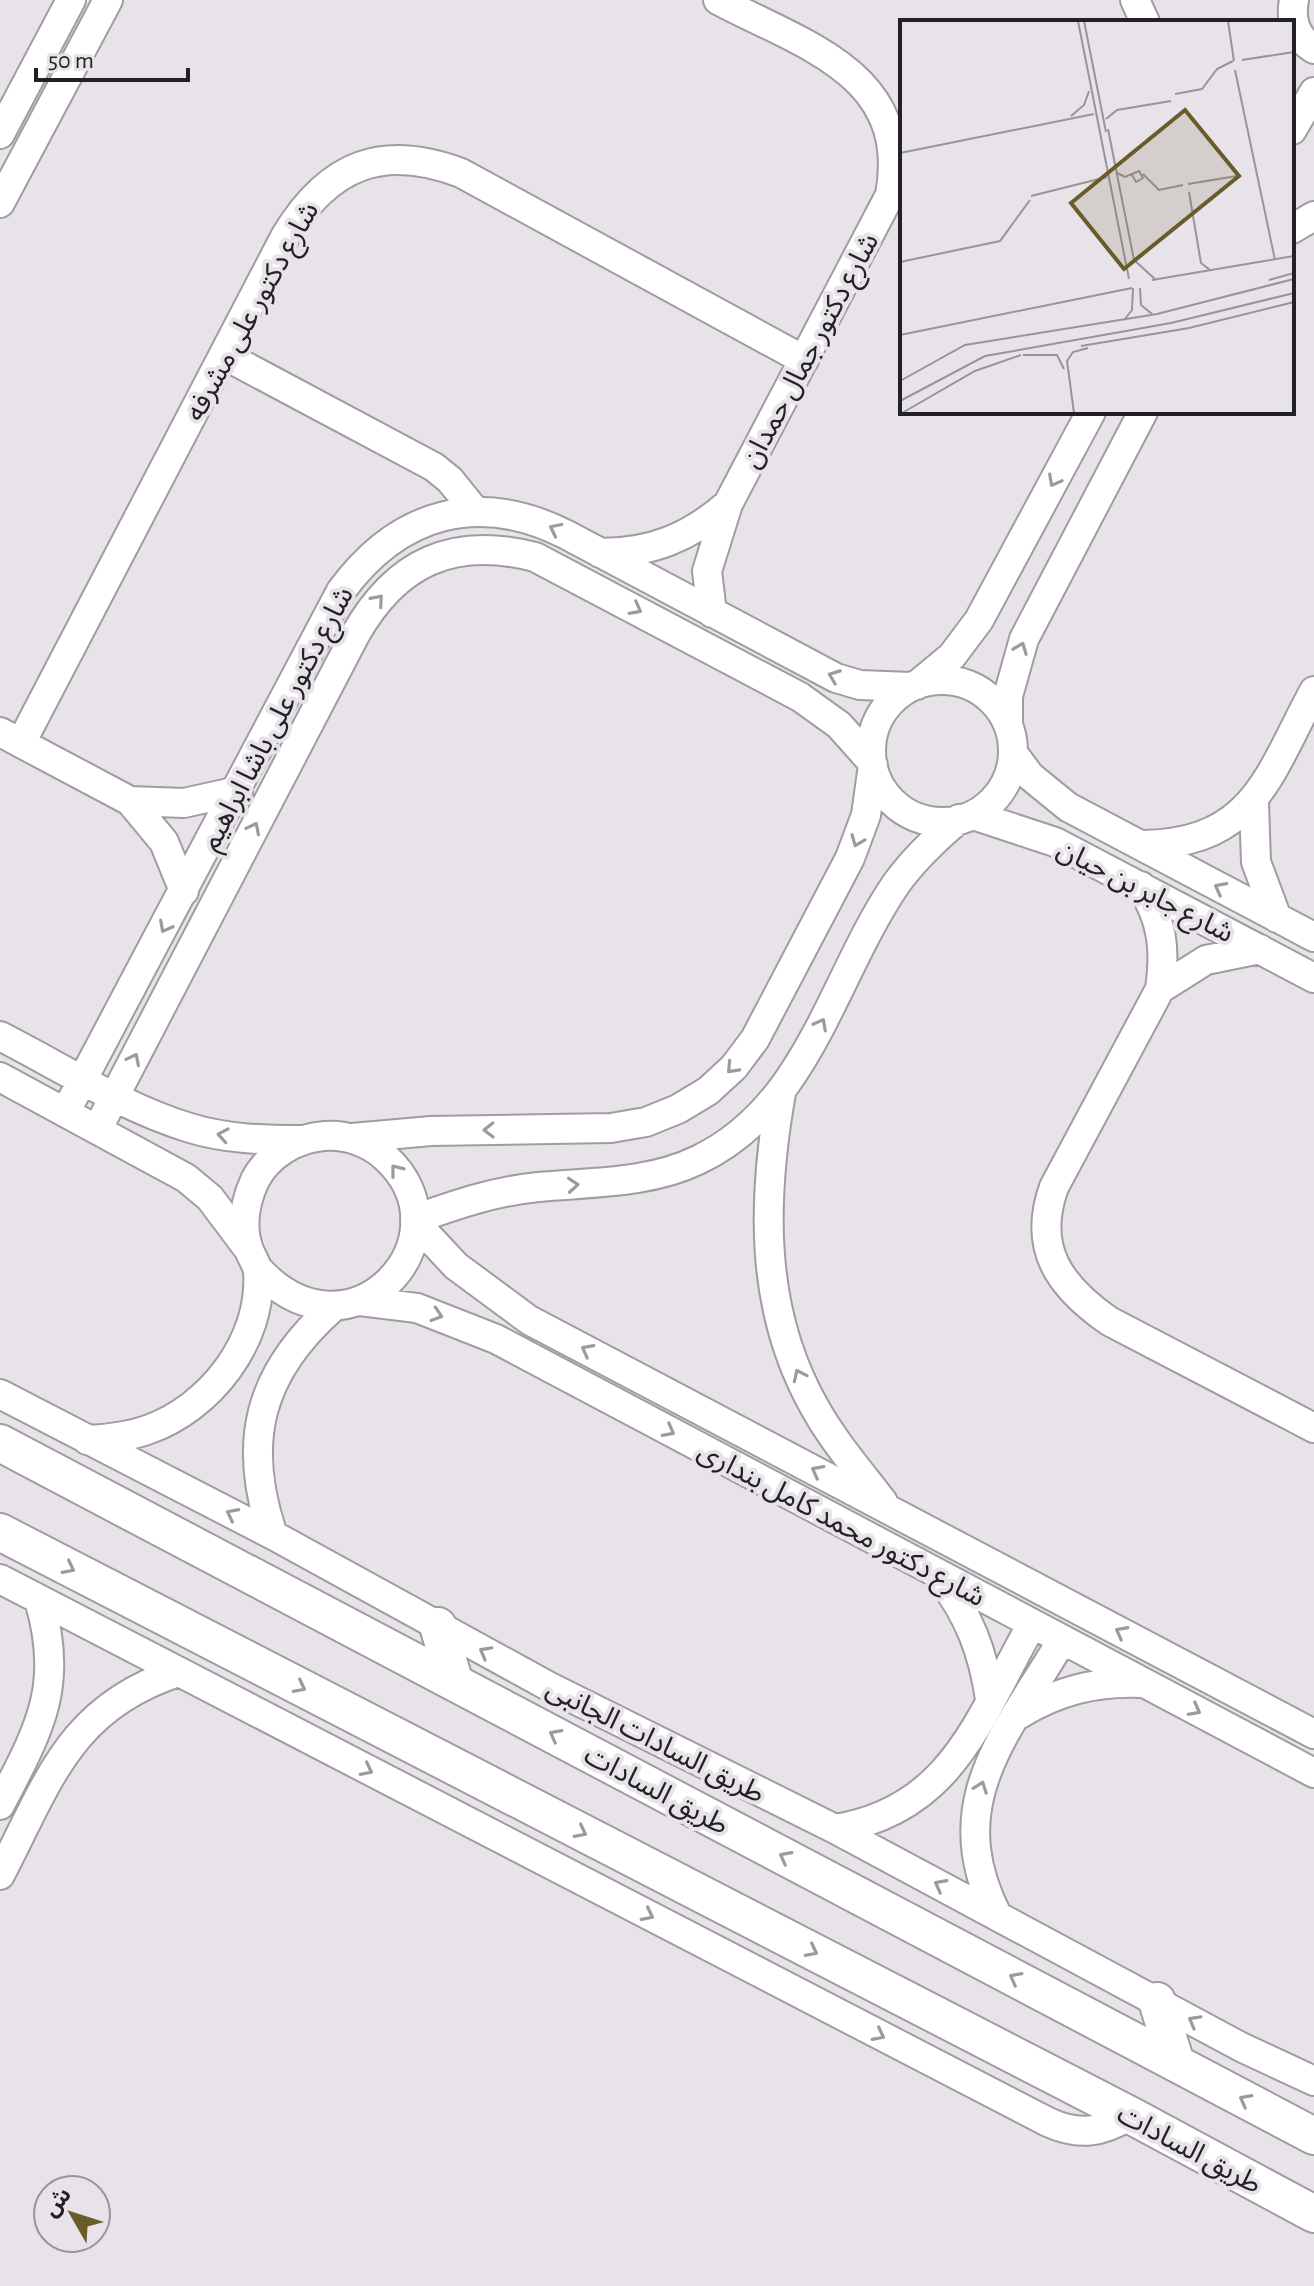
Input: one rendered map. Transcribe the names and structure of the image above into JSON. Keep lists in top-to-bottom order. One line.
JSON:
{"streets":{"main road":["طريق السادات"],"street":["شارع دكتور على مشرفه","شارع دكتور جمال حمدان","شارع دكتور على باشا ابراهيم","شارع جابر بن حيان","شارع دكتور محمد كامل بندارى","طريق السادات الجانبى"]},"crossings":[["شارع دكتور على مشرفه","شارع دكتور جمال حمدان"],["شارع دكتور جمال حمدان","شارع دكتور على باشا ابراهيم"],["شارع دكتور على باشا ابراهيم","شارع جابر بن حيان"]],"scale_bar":"50 m","north":"top left"}
